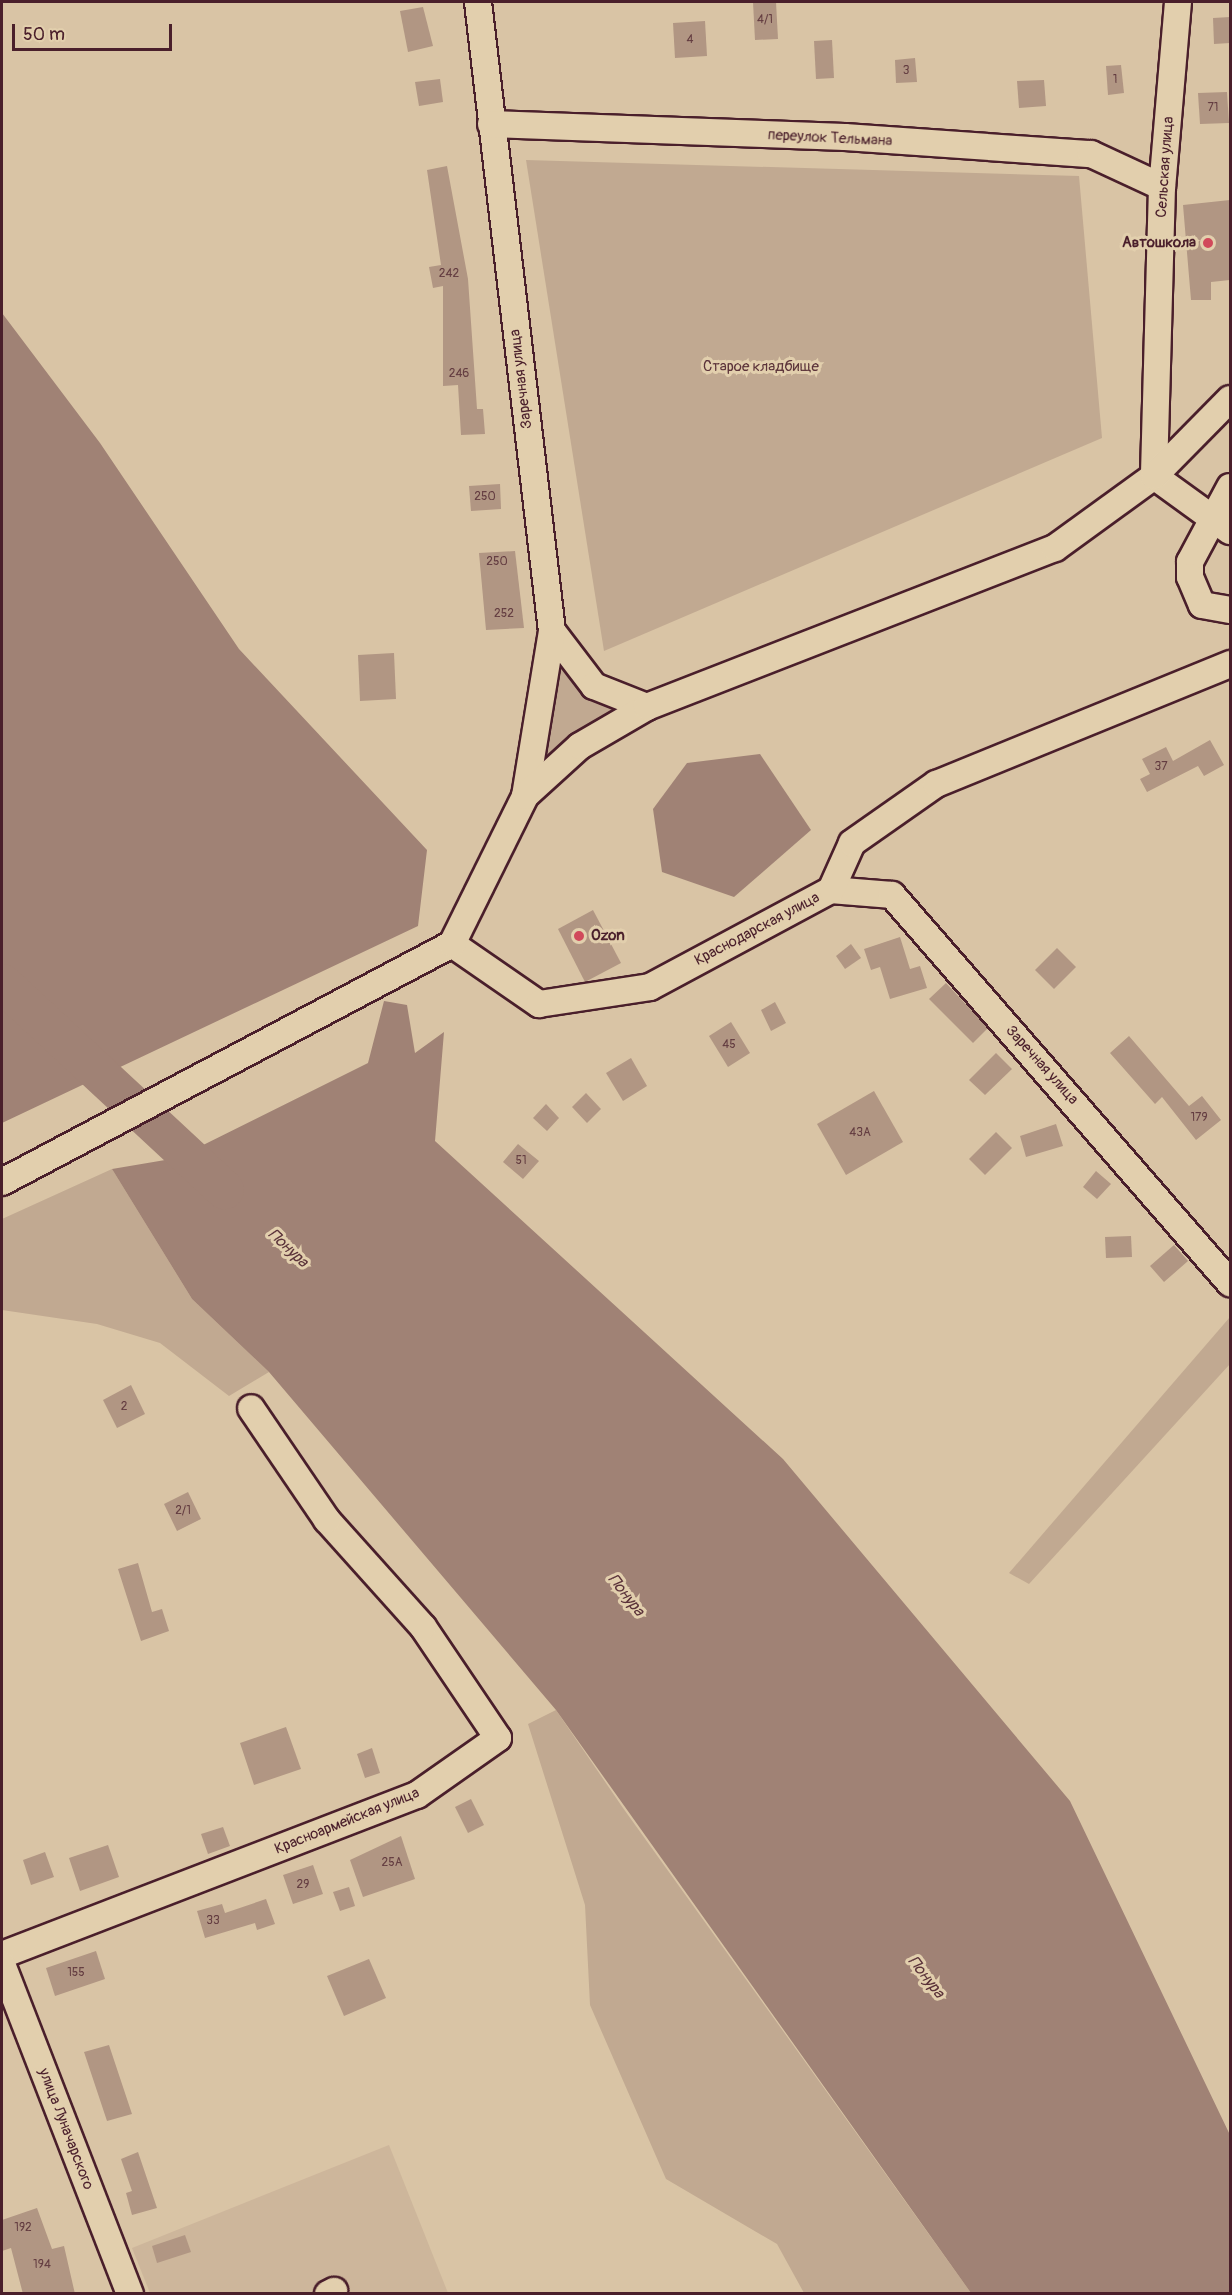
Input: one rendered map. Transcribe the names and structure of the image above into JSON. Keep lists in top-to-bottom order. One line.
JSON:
{"streets":{"street":["переулок Тельмана","Сельская улица","Заречная улица","Краснодарская улица","Красноармейская улица","улица Луначарского"]},"crossings":[["переулок Тельмана","Сельская улица"],["переулок Тельмана","Заречная улица"],["Заречная улица","Краснодарская улица"]],"water":["Понура"],"parks":["Старое кладбище"],"places":["Автошкола","Ozon"],"house_numbers":["4/1","4","3","1","71","242","246","250","250","252","37","45","179","43А","51","2","2/1","25А","29","33","155","192","194"],"scale_bar":"50 m"}
